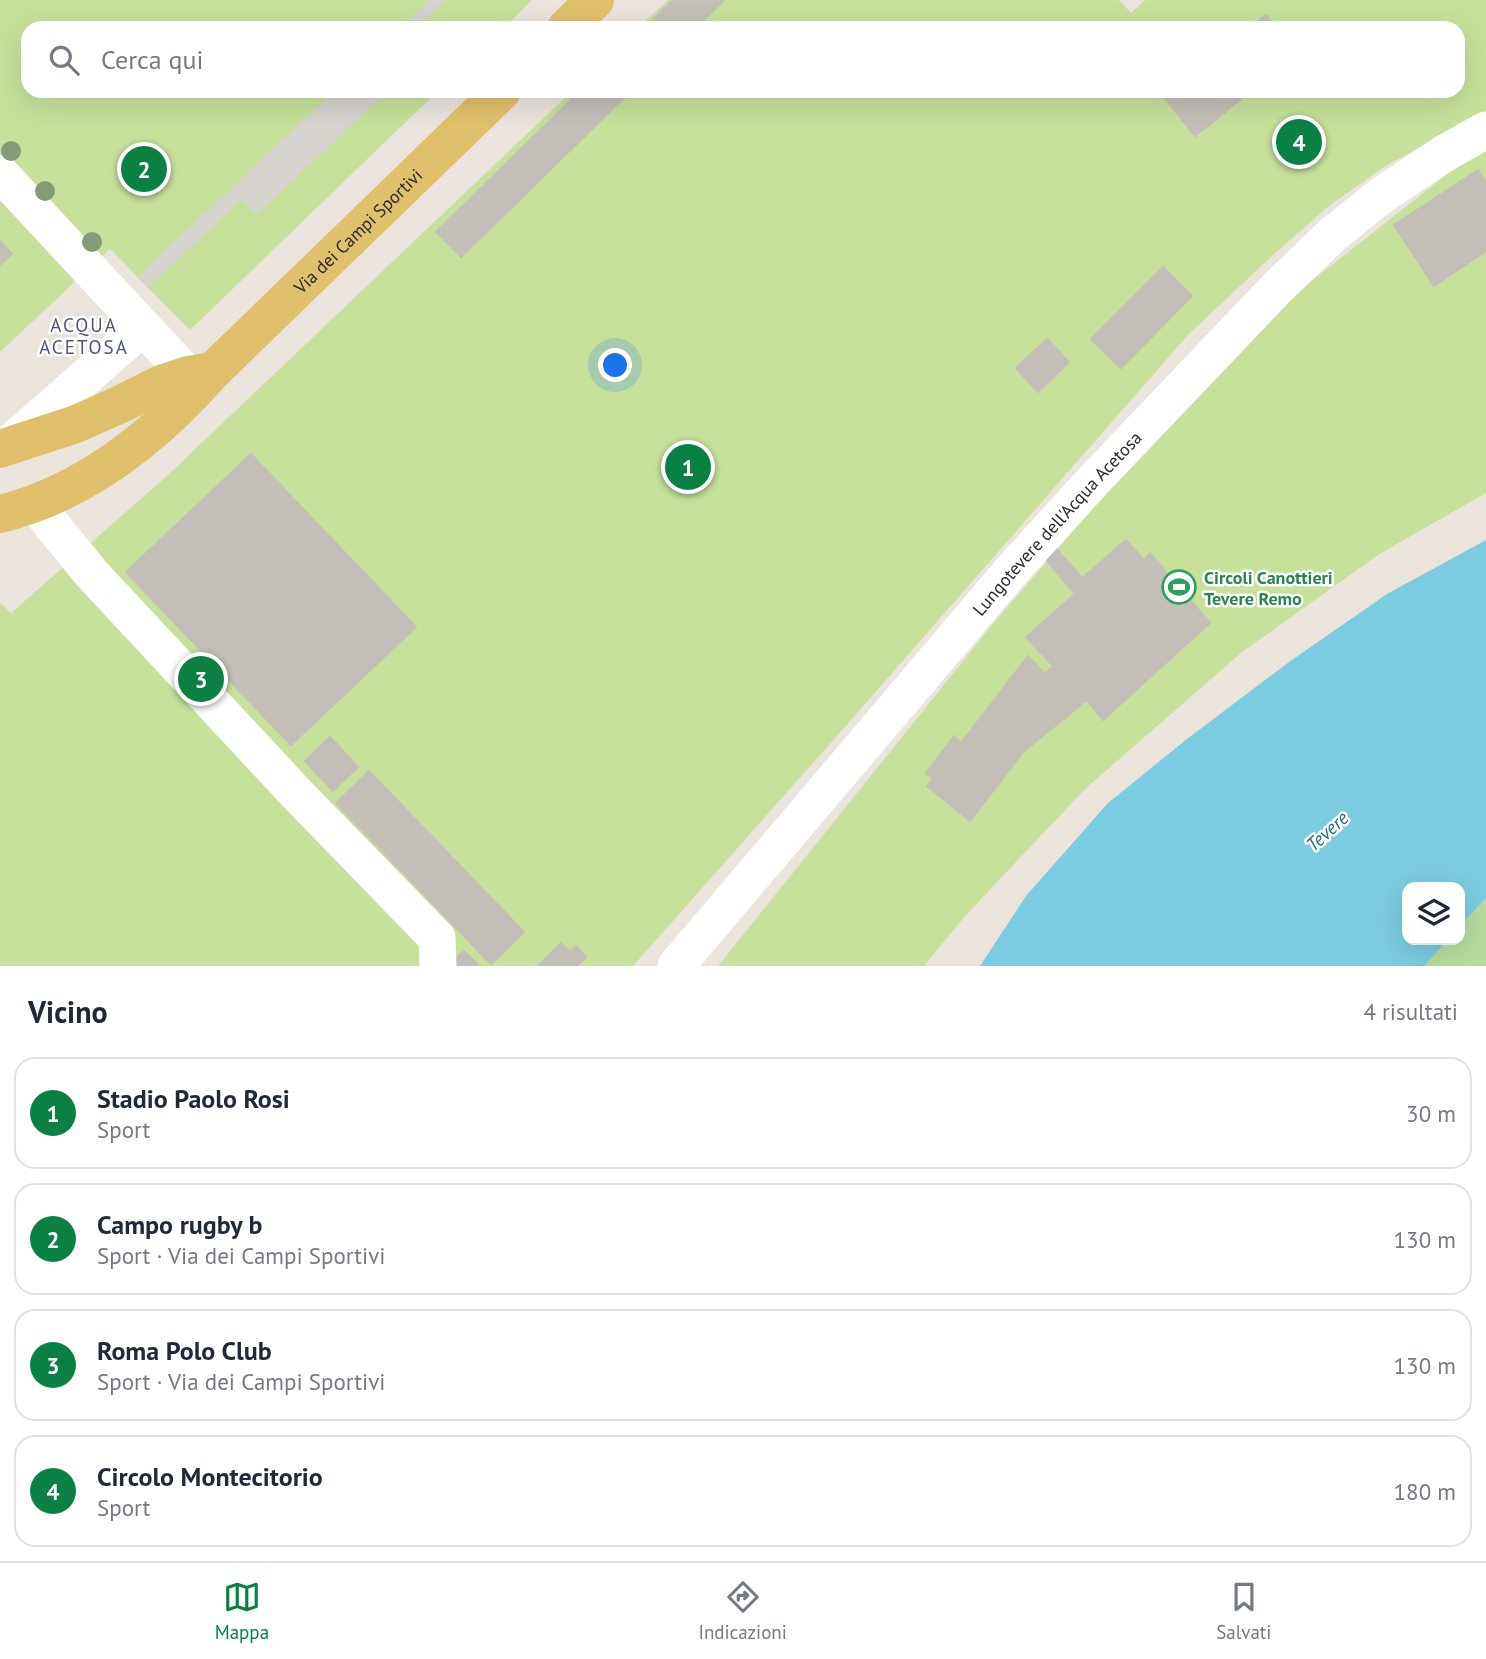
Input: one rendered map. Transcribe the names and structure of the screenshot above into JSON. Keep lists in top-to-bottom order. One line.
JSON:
{"streets":{"main road":["Via dei Campi Sportivi"],"lane":["Lungotevere dell'Acqua Acetosa"]},"districts":["ACQUA ACETOSA"],"water":["Tevere"],"places":{"sports":["Circoli Canottieri Tevere Remo"]},"page":{"search":"Cerca qui","pins":["4","2","1","3"],"heading":["Vicino","4 risultati"],"list":[{"mark":"1","name":"Stadio Paolo Rosi","note":"Sport","value":"30 m"},{"mark":"2","name":"Campo rugby b","note":"Sport · Via dei Campi Sportivi","value":"130 m"},{"mark":"3","name":"Roma Polo Club","note":"Sport · Via dei Campi Sportivi","value":"130 m"},{"mark":"4","name":"Circolo Montecitorio","note":"Sport","value":"180 m"}],"nav":["Mappa","Indicazioni","Salvati"]}}
